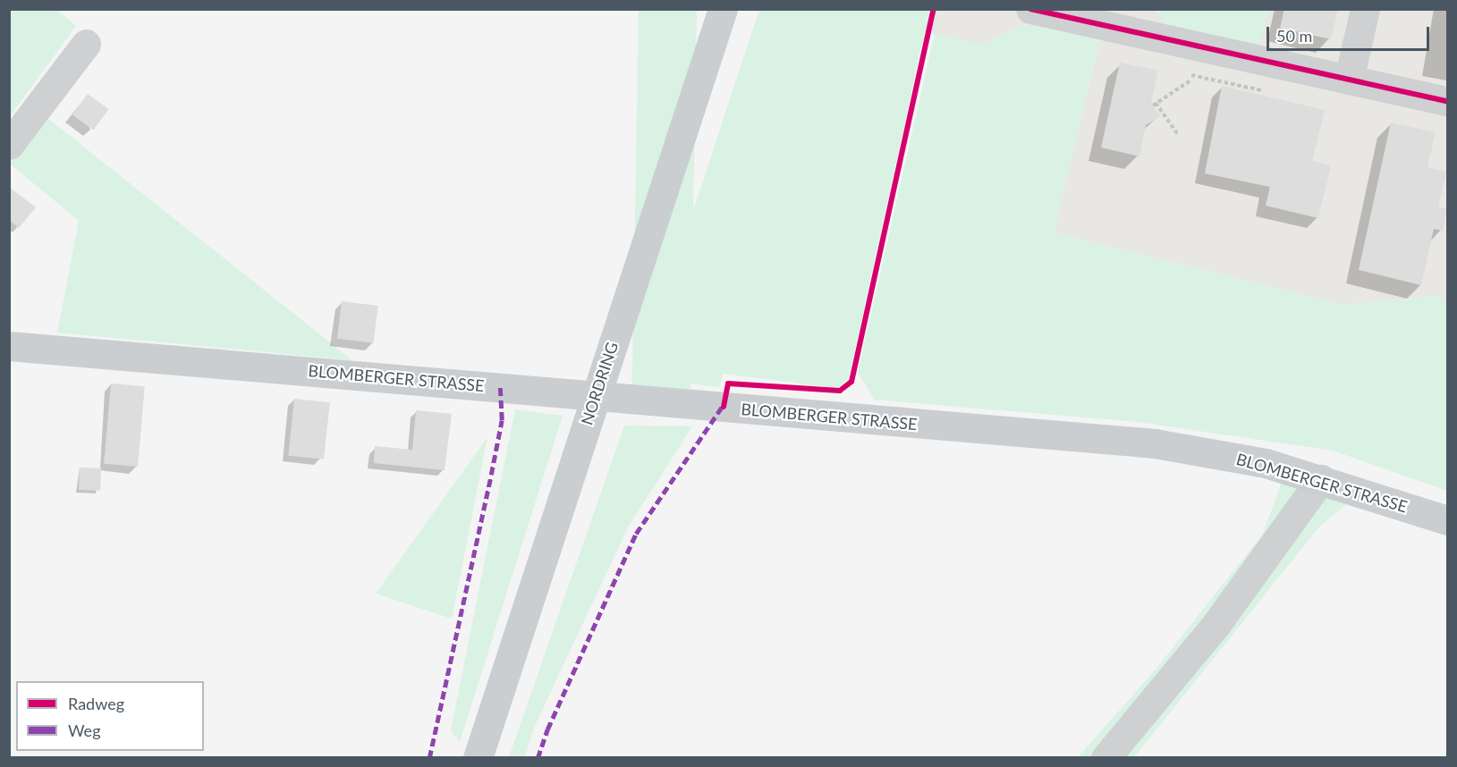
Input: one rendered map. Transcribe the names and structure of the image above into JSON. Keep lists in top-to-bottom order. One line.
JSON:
{"streets":{"main road":["BLOMBERGER STRASSE","NORDRING"]},"legend":["Radweg","Weg"],"scale_bar":"50 m"}
